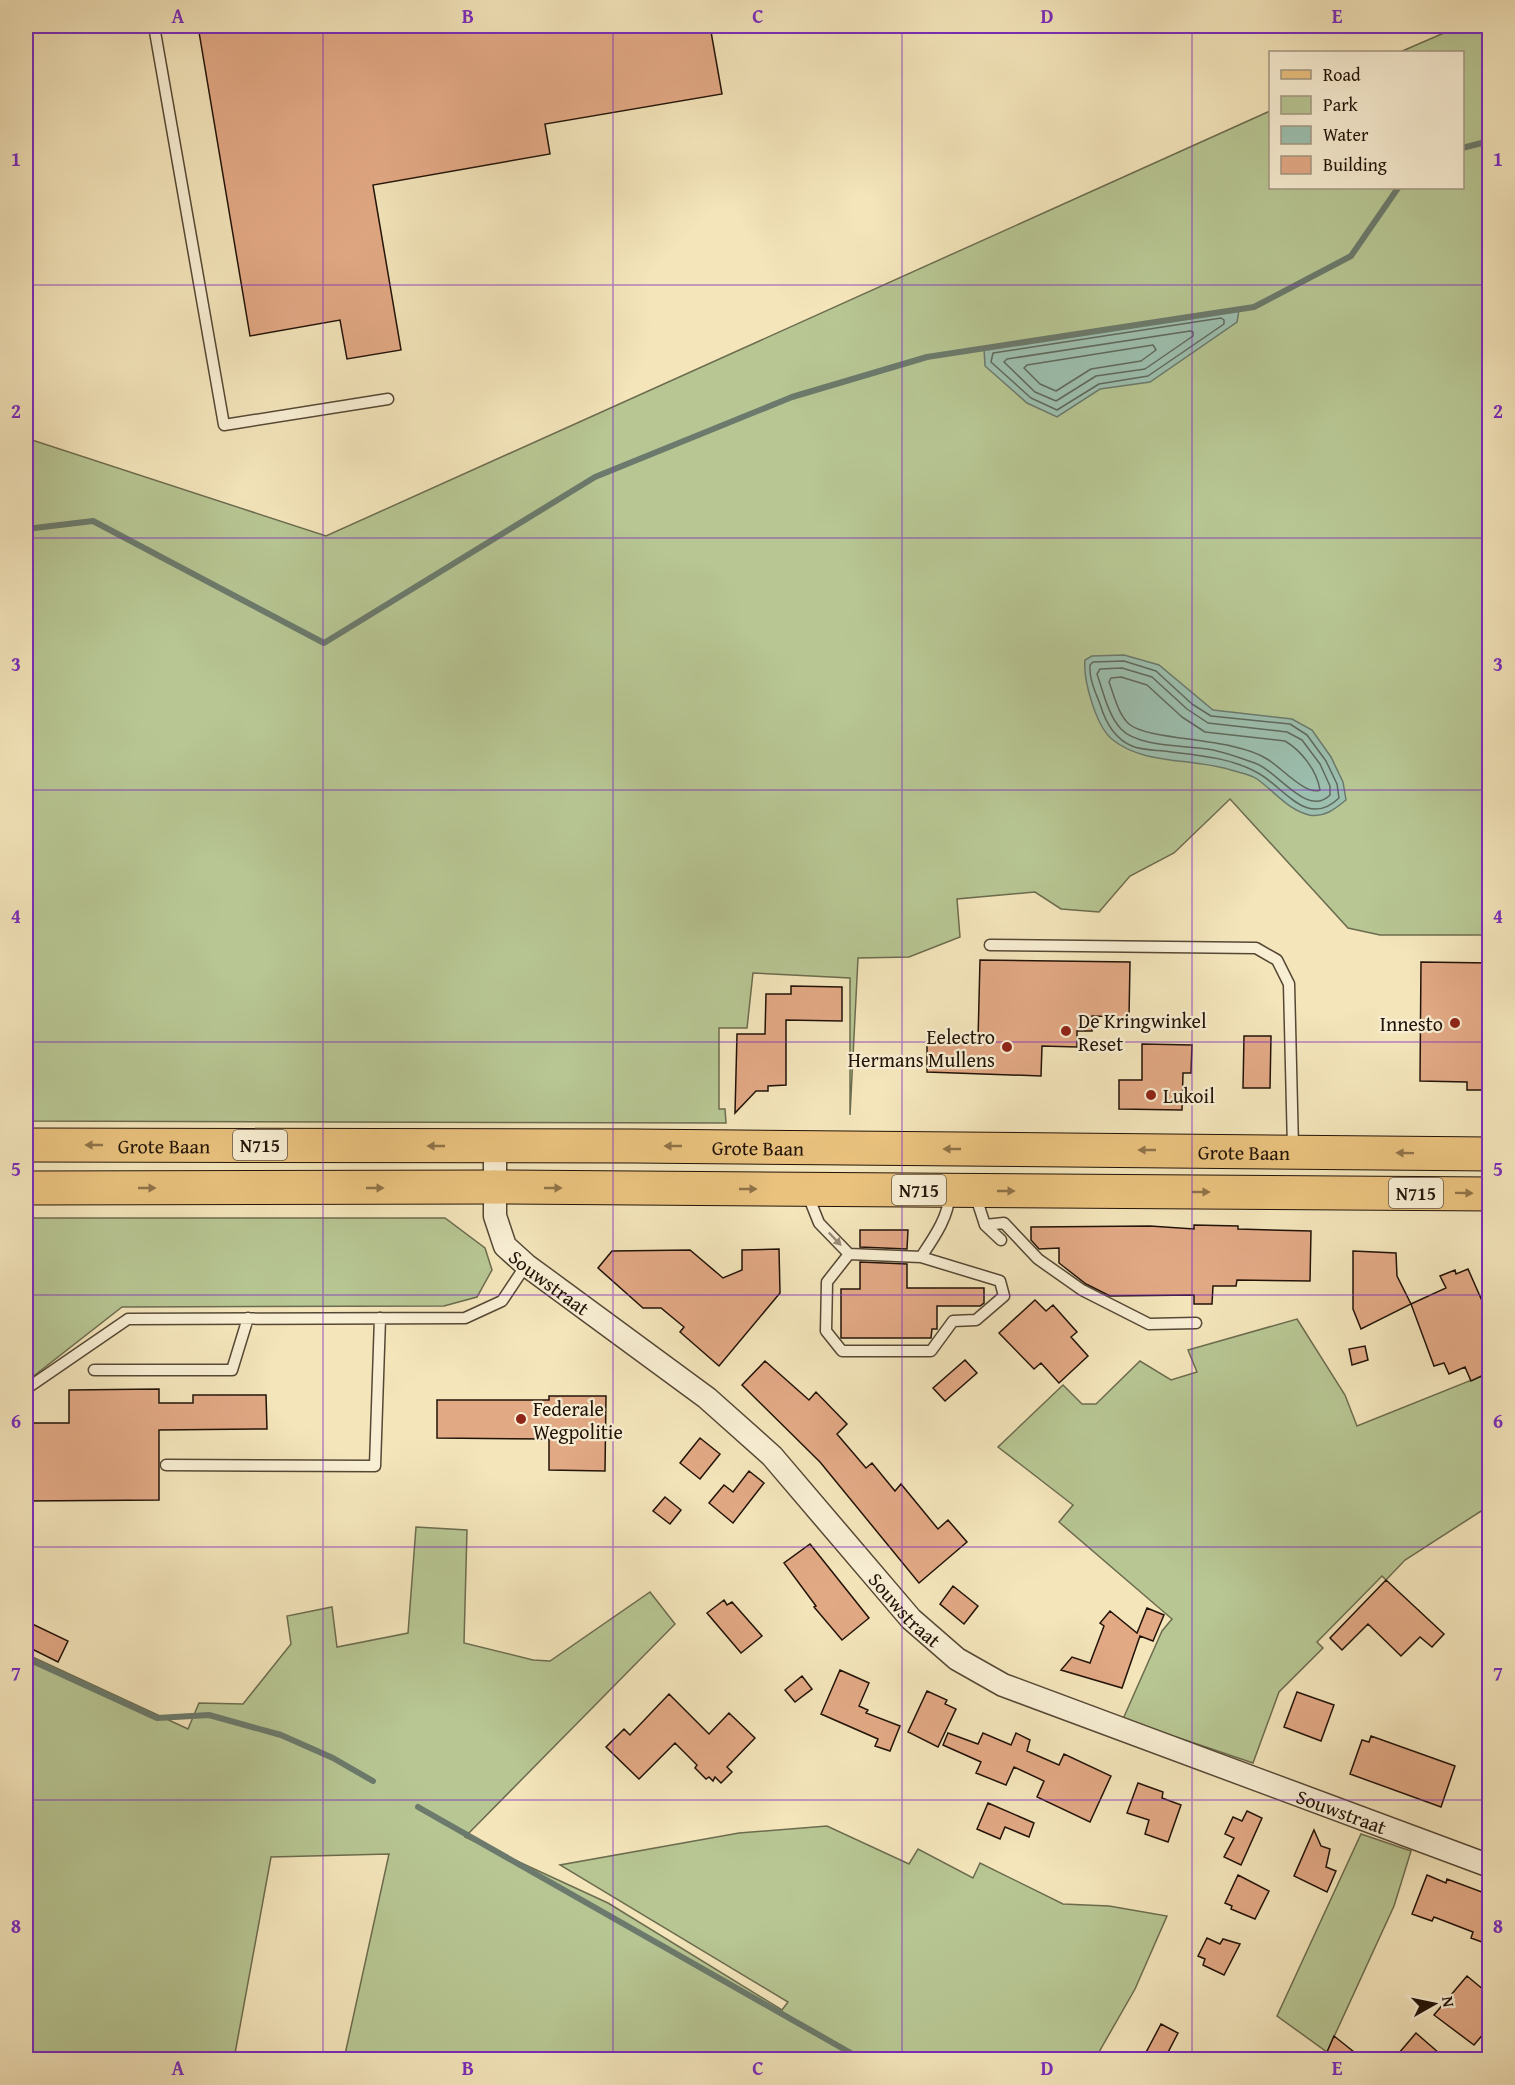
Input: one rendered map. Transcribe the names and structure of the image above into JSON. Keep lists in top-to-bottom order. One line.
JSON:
{"streets":{"main road":["Grote Baan","N715"],"street":["Souwstraat"]},"crossings":[["Grote Baan","Souwstraat"]],"places":["Innesto","De Kringwinkel Reset","Eelectro Hermans Mullens","Lukoil","Federale Wegpolitie"],"legend":["Road","Park","Water","Building"],"north":"right","grid":{"columns":["A","B","C","D","E"],"rows":["1","2","3","4","5","6","7","8"]}}
